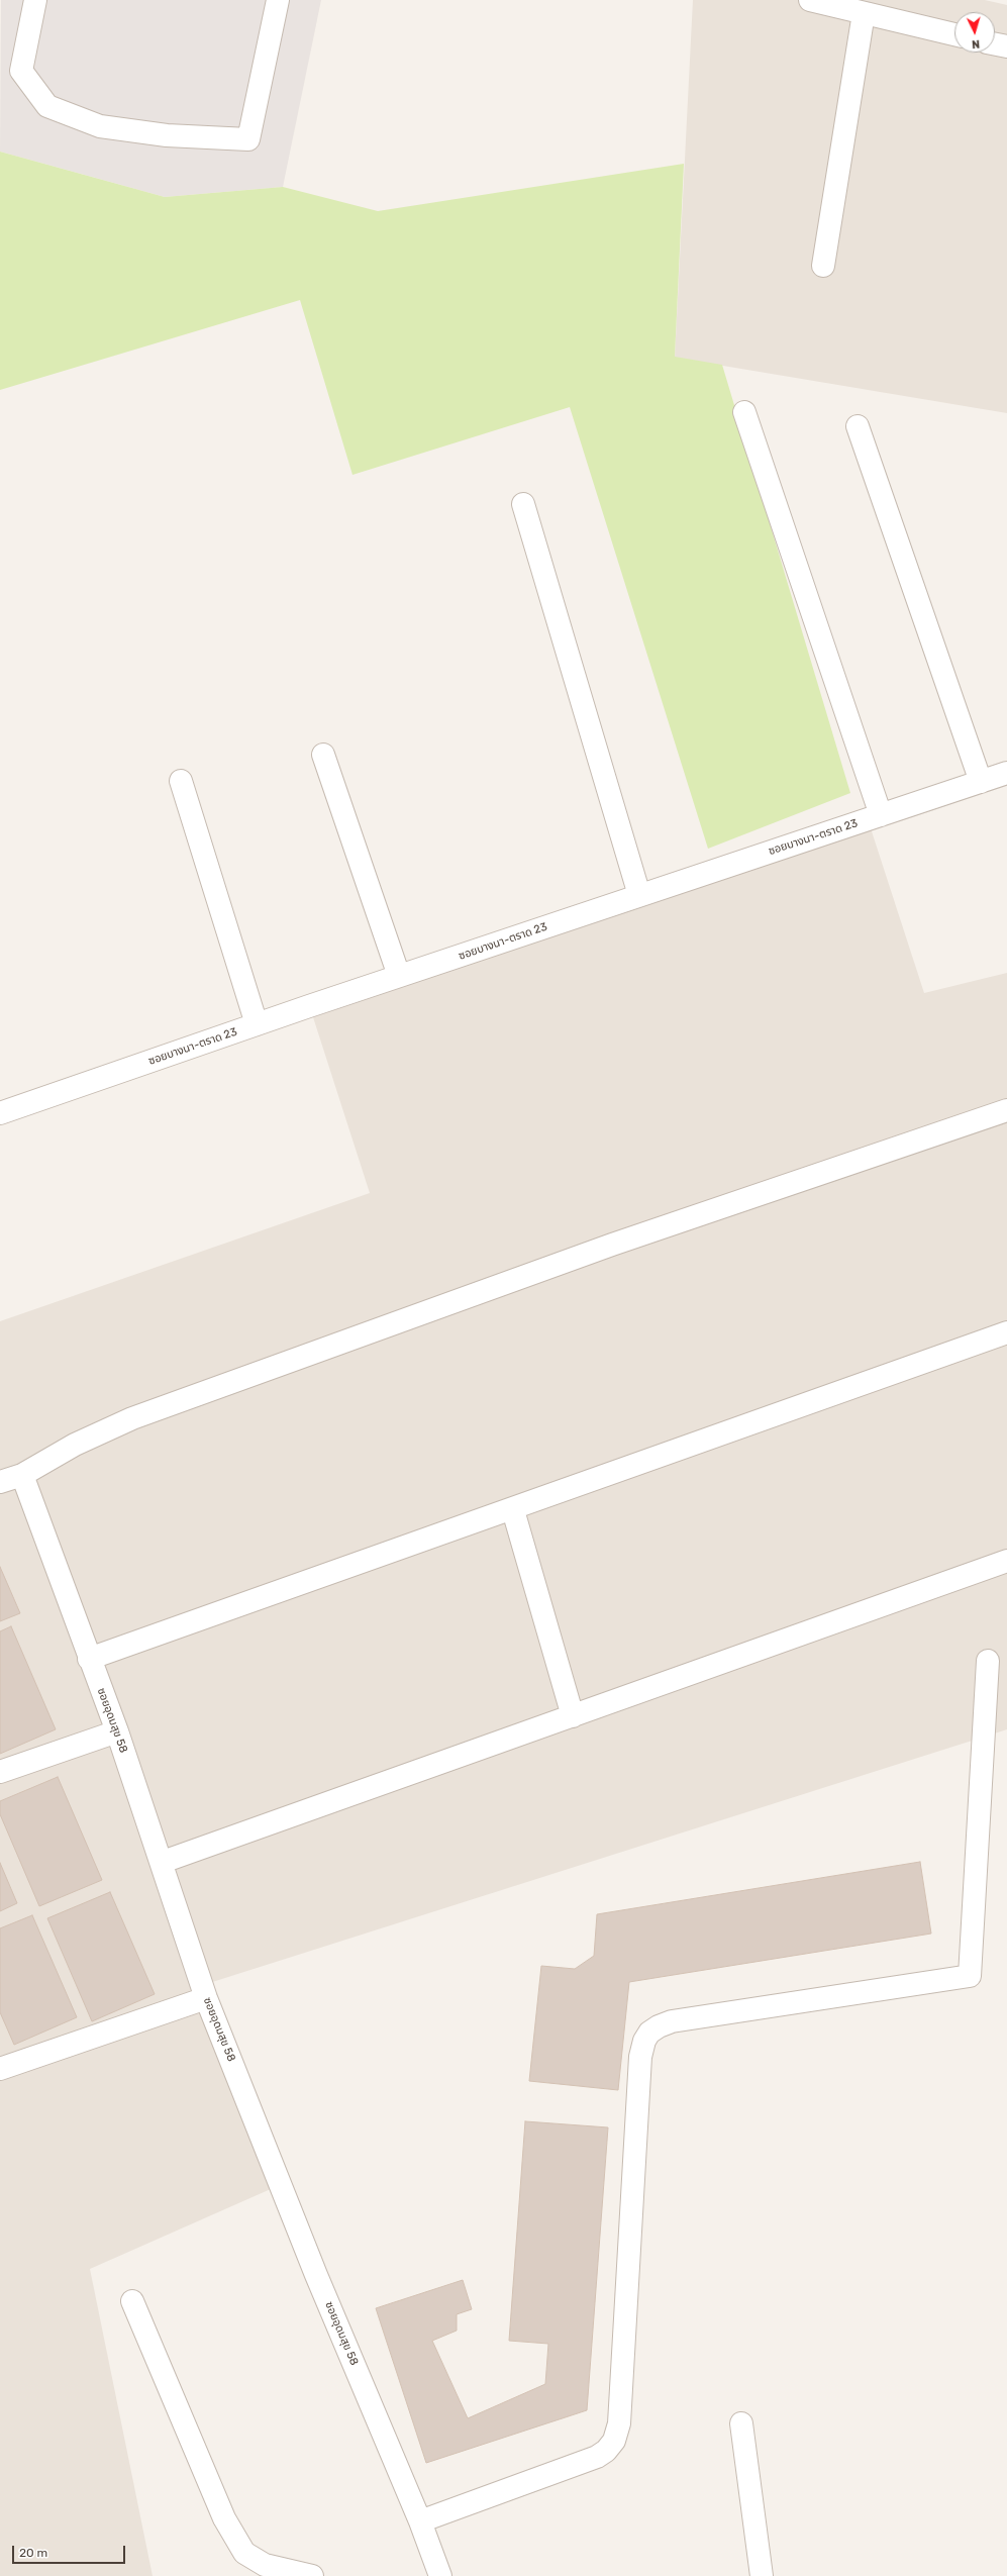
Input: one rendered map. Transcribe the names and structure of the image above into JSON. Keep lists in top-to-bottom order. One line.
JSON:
{"streets":{"street":["ซอยบางนา-ตราด 23","ซอยอุดมสุข 58"]},"scale_bar":"20 m","north":"bottom"}
